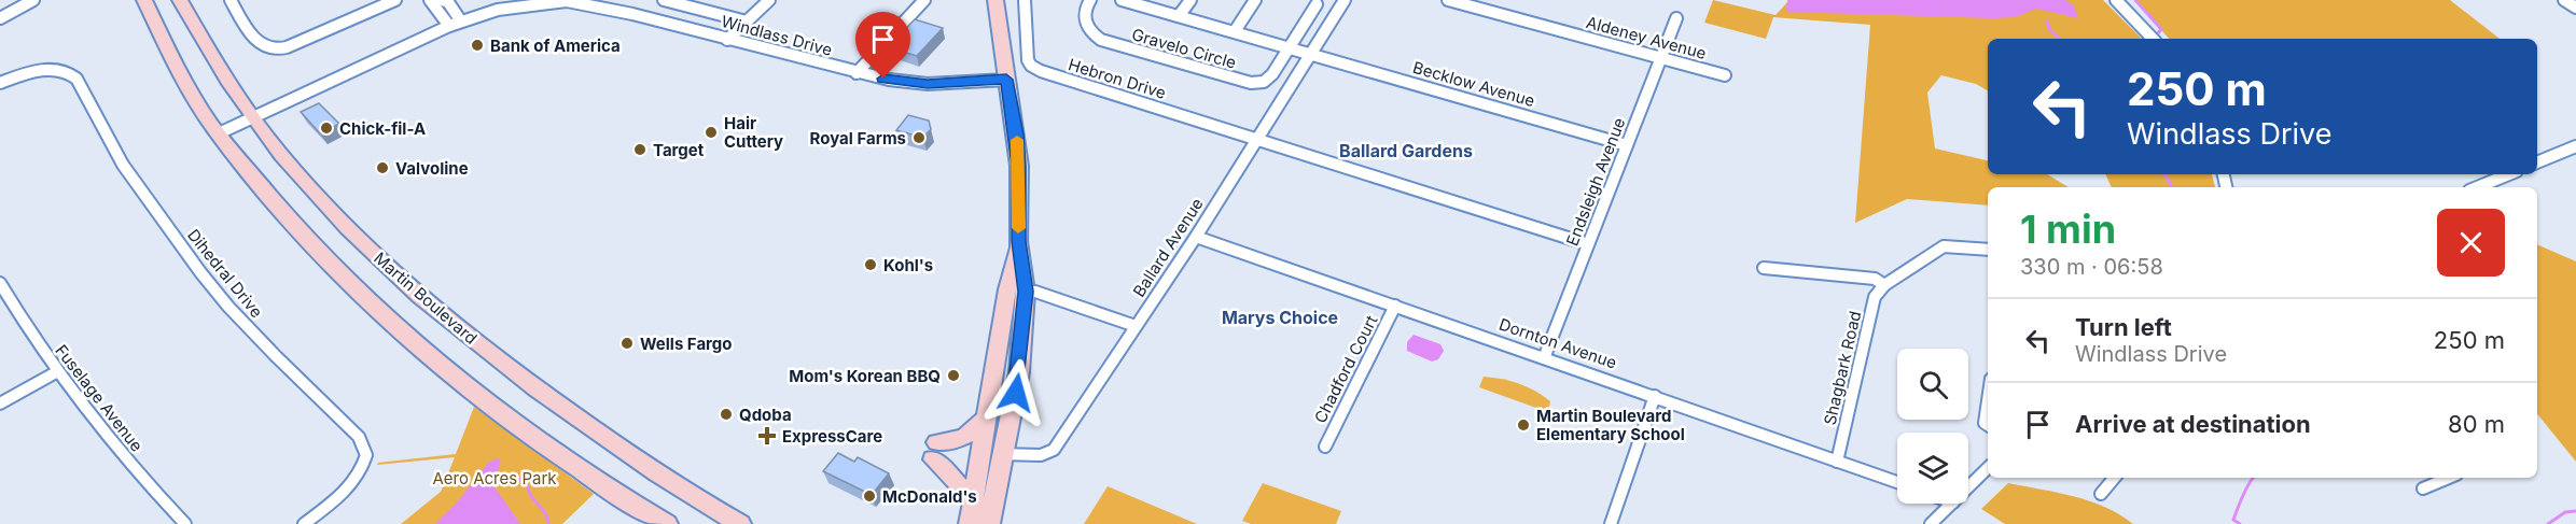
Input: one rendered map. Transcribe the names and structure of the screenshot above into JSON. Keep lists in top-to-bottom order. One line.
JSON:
{"streets":{"main road":["Martin Boulevard"],"street":["Windlass Drive","Aldeney Avenue","Gravelo Circle","Hebron Drive","Becklow Avenue","Endsleigh Avenue","Ballard Avenue","Dihedral Drive","Dornton Avenue","Shagbark Road","Chadford Court","Fuselage Avenue"]},"crossings":[["Windlass Drive","Martin Boulevard"],["Aldeney Avenue","Endsleigh Avenue"],["Gravelo Circle","Becklow Avenue"],["Hebron Drive","Endsleigh Avenue"],["Hebron Drive","Ballard Avenue"],["Becklow Avenue","Endsleigh Avenue"],["Becklow Avenue","Ballard Avenue"],["Endsleigh Avenue","Dornton Avenue"],["Ballard Avenue","Dornton Avenue"],["Dornton Avenue","Shagbark Road"],["Dornton Avenue","Chadford Court"]],"districts":["Ballard Gardens","Marys Choice"],"parks":["Aero Acres Park"],"places":{"other":["Bank of America","Chick-fil-A","Hair Cuttery","Royal Farms","Target","Valvoline","Kohl's","Wells Fargo","Mom's Korean BBQ","Qdoba","Martin Boulevard Elementary School","McDonald's"],"health":["ExpressCare"]},"page":{"turn":["250 m","Windlass Drive"],"heading":["1 min","330 m · 06:58"],"list":[{"name":"Turn left","note":"Windlass Drive","value":"250 m"},{"name":"Arrive at destination","value":"80 m"}]}}
